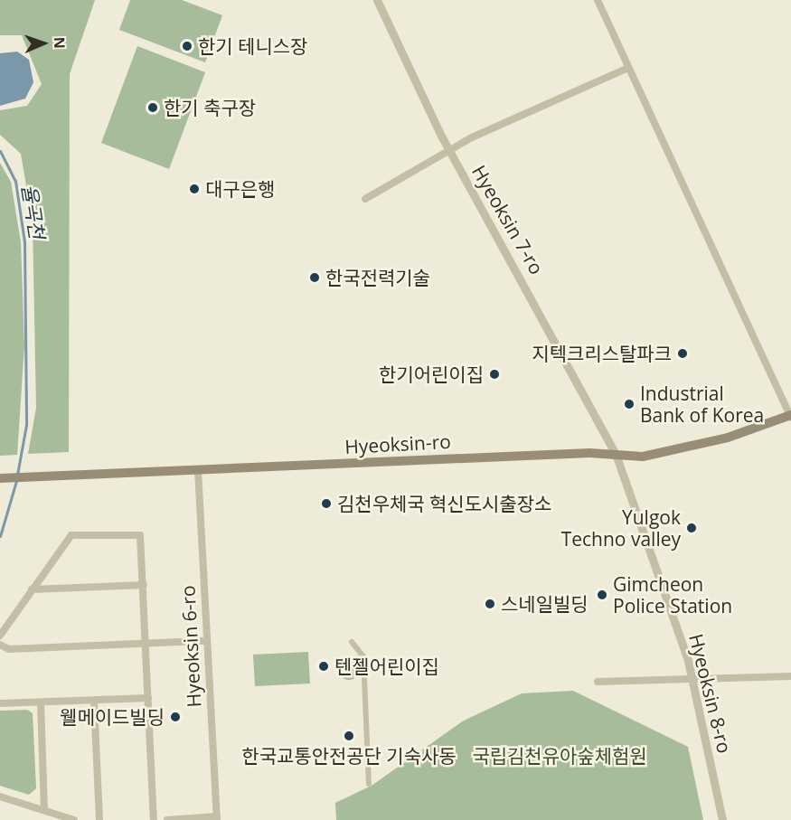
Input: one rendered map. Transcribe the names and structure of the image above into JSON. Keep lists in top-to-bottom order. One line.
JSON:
{"streets":{"main road":["Hyeoksin-ro"],"street":["Hyeoksin 7-ro","Hyeoksin 6-ro","Hyeoksin 8-ro"]},"crossings":[["Hyeoksin 7-ro","Hyeoksin-ro"],["Hyeoksin 7-ro","Hyeoksin 8-ro"],["Hyeoksin-ro","Hyeoksin 6-ro"],["Hyeoksin-ro","Hyeoksin 8-ro"]],"water":["율곡천"],"parks":["국립김천유아숲체험원"],"places":["한기 테니스장","한기 축구장","대구은행","한국전력기술","지텍크리스탈파크","한기어린이집","Industrial Bank of Korea","김천우체국 혁신도시출장소","Yulgok Techno valley","Gimcheon Police Station","스네일빌딩","텐젤어린이집","웰메이드빌딩","한국교통안전공단 기숙사동"],"north":"right"}
